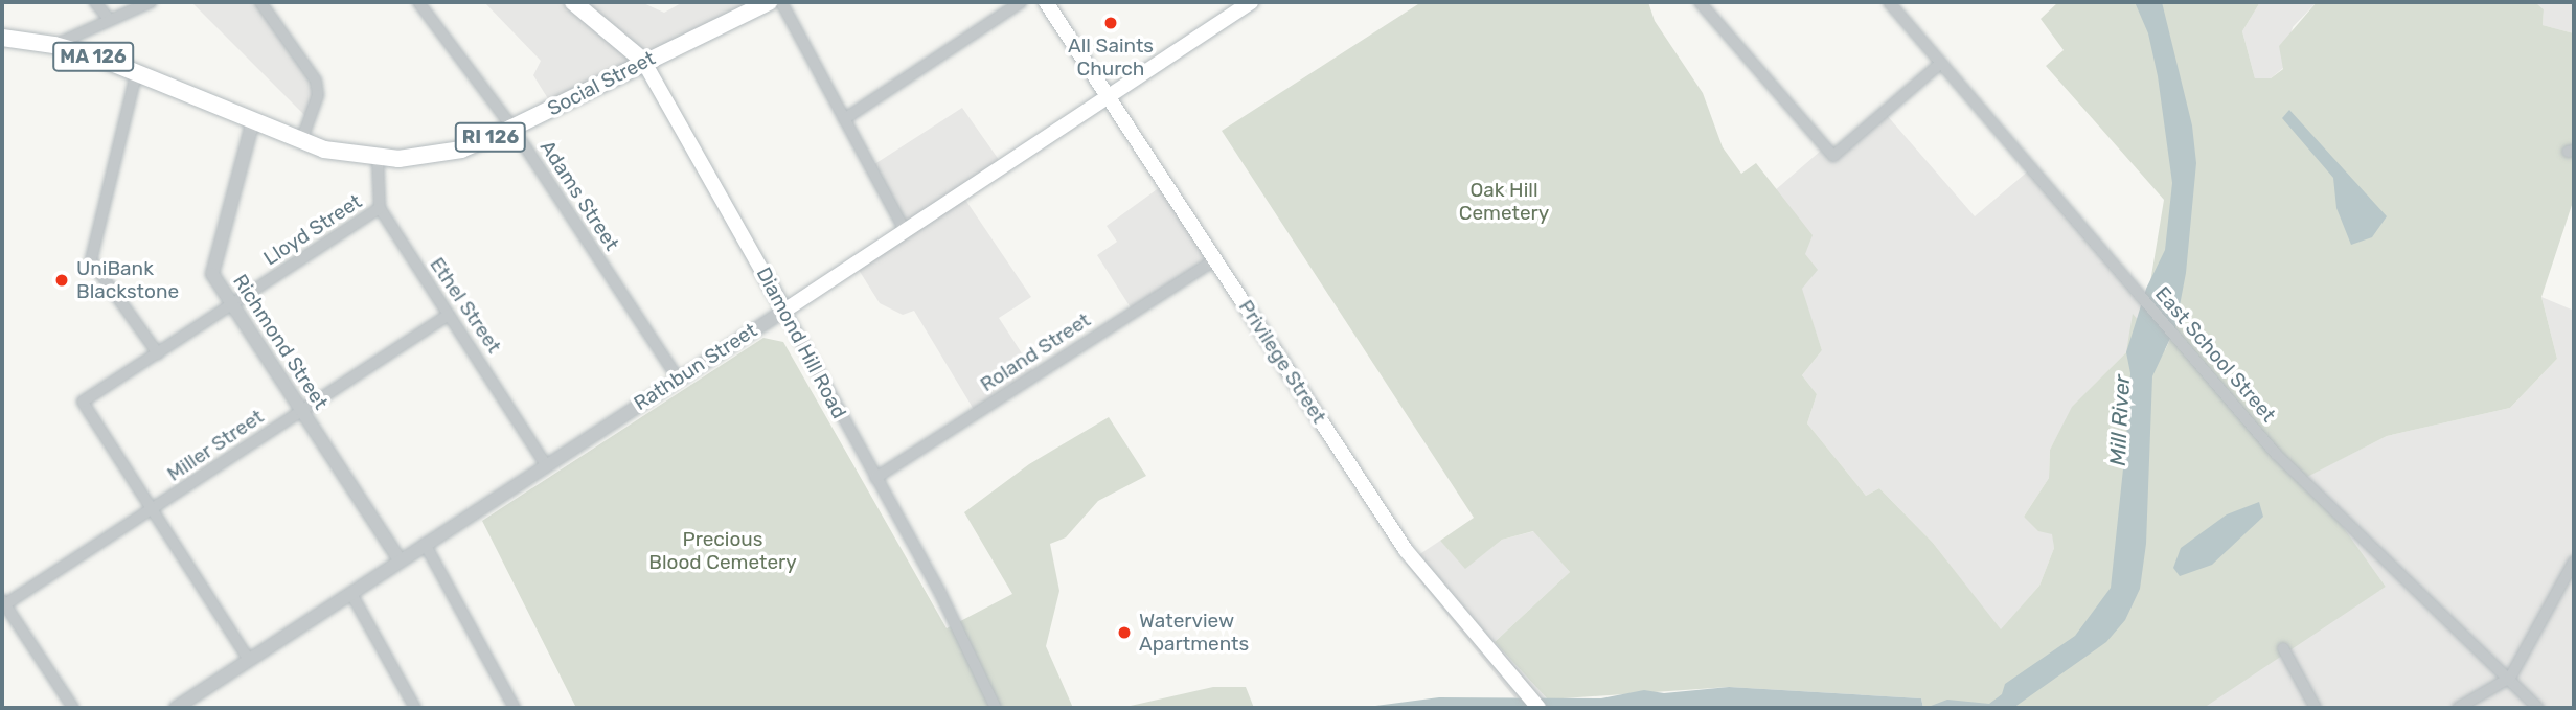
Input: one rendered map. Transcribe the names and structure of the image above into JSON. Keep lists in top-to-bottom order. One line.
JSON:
{"streets":{"main road":["MA 126","Social Street","RI 126","Diamond Hill Road","Privilege Street","Rathbun Street"],"street":["Adams Street","Lloyd Street","Ethel Street","Richmond Street","Roland Street","East School Street","Miller Street"]},"crossings":[["MA 126","Social Street"],["Social Street","Adams Street"],["Social Street","Richmond Street"],["Social Street","Diamond Hill Road"],["Adams Street","Rathbun Street"],["Lloyd Street","Ethel Street"],["Lloyd Street","Richmond Street"],["Lloyd Street","Miller Street"],["Ethel Street","Rathbun Street"],["Ethel Street","Miller Street"],["Richmond Street","Rathbun Street"],["Richmond Street","Miller Street"],["Diamond Hill Road","Roland Street"],["Diamond Hill Road","Rathbun Street"],["Roland Street","Privilege Street"],["Privilege Street","Rathbun Street"]],"water":["Mill River"],"parks":["Oak Hill Cemetery","Precious Blood Cemetery"],"places":["All Saints Church","UniBank Blackstone","Waterview Apartments"]}
